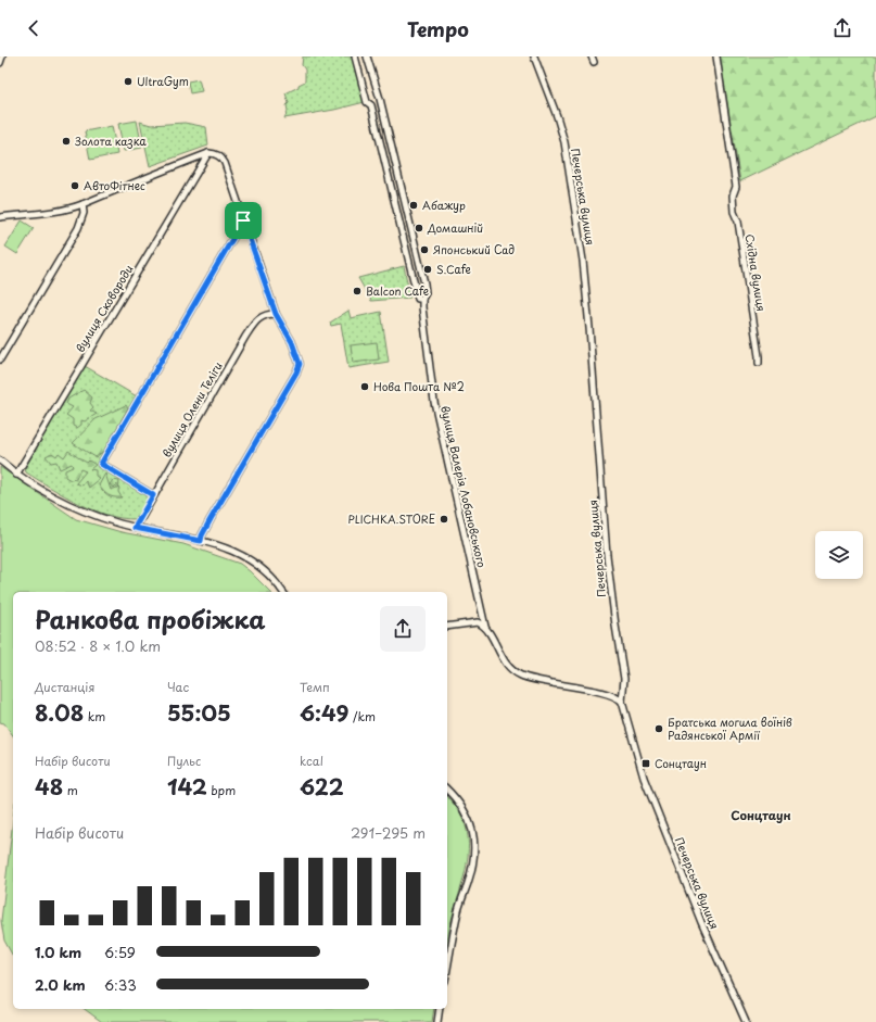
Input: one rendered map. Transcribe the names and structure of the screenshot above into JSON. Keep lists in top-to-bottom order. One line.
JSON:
{"streets":{"street":["Печерська вулиця","Східна вулиця","вулиця Сковороди","вулиця Олени Теліги","вулиця Валерія Лобановського"]},"crossings":[["Печерська вулиця","вулиця Валерія Лобановського"]],"districts":["Сонцтаун"],"places":{"other":["UltraGym","Золота казка","АвтоФітнес","Абажур","Домашній","Японський Сад","S.Cafe","Balcon Cafe","Нова Пошта №2","PLICHKA.STORE","Братська могила воїнів Радянської Армії"],"transit":["Сонцтаун"]},"page":{"header":"Tempo","heading":["Ранкова пробіжка","08:52 · 8 × 1.0 km"],"stats":[["Дистанція","8.08 km"],["Час","55:05"],["Темп","6:49 /km"],["Набір висоти","48 m"],["Пульс","142 bpm"],["kcal","622"]],"chart":["Набір висоти","291–295 m"],"list":[{"name":"1.0 km","note":"6:59"},{"name":"2.0 km","note":"6:33"}]}}
